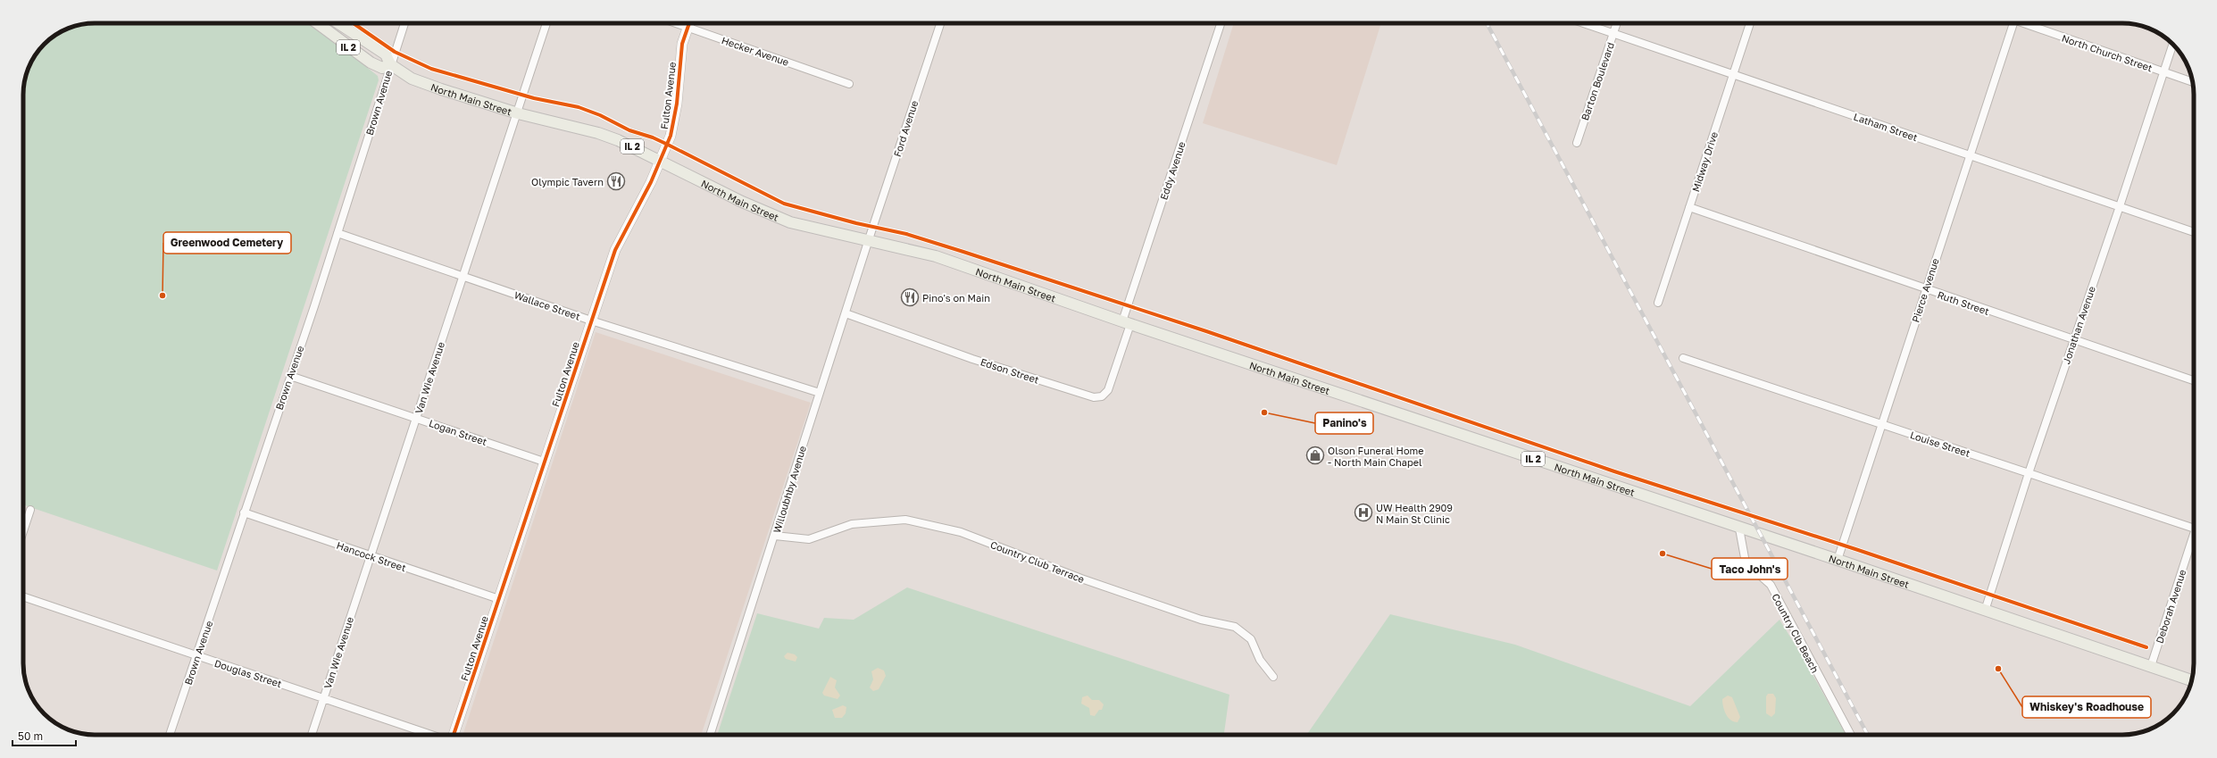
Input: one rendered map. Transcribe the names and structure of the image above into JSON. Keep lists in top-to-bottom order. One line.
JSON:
{"streets":{"main road":["IL 2","North Main Street"],"street":["Hecker Avenue","North Church Street","Barton Boulevard","Fulton Avenue","Brown Avenue","Latham Street","Ford Avenue","Midway Drive","Eddy Avenue","Pierce Avenue","Ruth Street","Wallace Street","Jonathan Avenue","Edson Street","Van Wie Avenue","Logan Street","Louise Street","Willoubhby Avenue","Hancock Street","Country Club Terrace","Deborah Avenue","Country Clb Beach","Douglas Street"]},"crossings":[["IL 2","North Main Street"],["IL 2","Brown Avenue"],["Hecker Avenue","Fulton Avenue"],["North Church Street","Jonathan Avenue"],["Barton Boulevard","Latham Street"],["Fulton Avenue","North Main Street"],["Fulton Avenue","Wallace Street"],["Fulton Avenue","Logan Street"],["Fulton Avenue","Hancock Street"],["North Main Street","Brown Avenue"],["North Main Street","Ford Avenue"],["North Main Street","Eddy Avenue"],["North Main Street","Pierce Avenue"],["North Main Street","Jonathan Avenue"],["North Main Street","Edson Street"],["North Main Street","Van Wie Avenue"],["North Main Street","Willoubhby Avenue"],["North Main Street","Deborah Avenue"],["North Main Street","Country Clb Beach"],["Brown Avenue","Wallace Street"],["Brown Avenue","Logan Street"],["Brown Avenue","Hancock Street"],["Brown Avenue","Douglas Street"],["Latham Street","Midway Drive"],["Latham Street","Pierce Avenue"],["Latham Street","Jonathan Avenue"],["Ford Avenue","Willoubhby Avenue"],["Midway Drive","Ruth Street"],["Eddy Avenue","Edson Street"],["Pierce Avenue","Ruth Street"],["Pierce Avenue","Louise Street"],["Ruth Street","Jonathan Avenue"],["Wallace Street","Van Wie Avenue"],["Wallace Street","Willoubhby Avenue"],["Jonathan Avenue","Louise Street"],["Edson Street","Willoubhby Avenue"],["Van Wie Avenue","Logan Street"],["Van Wie Avenue","Hancock Street"],["Van Wie Avenue","Douglas Street"],["Willoubhby Avenue","Country Club Terrace"]],"places":{"restaurant":["Olympic Tavern","Pino's on Main"],"other":["Greenwood Cemetery","Panino's","Taco John's","Whiskey's Roadhouse"],"shop":["Olson Funeral Home - North Main Chapel"],"hospital":["UW Health 2909 N Main St Clinic"]},"scale_bar":"50 m"}
